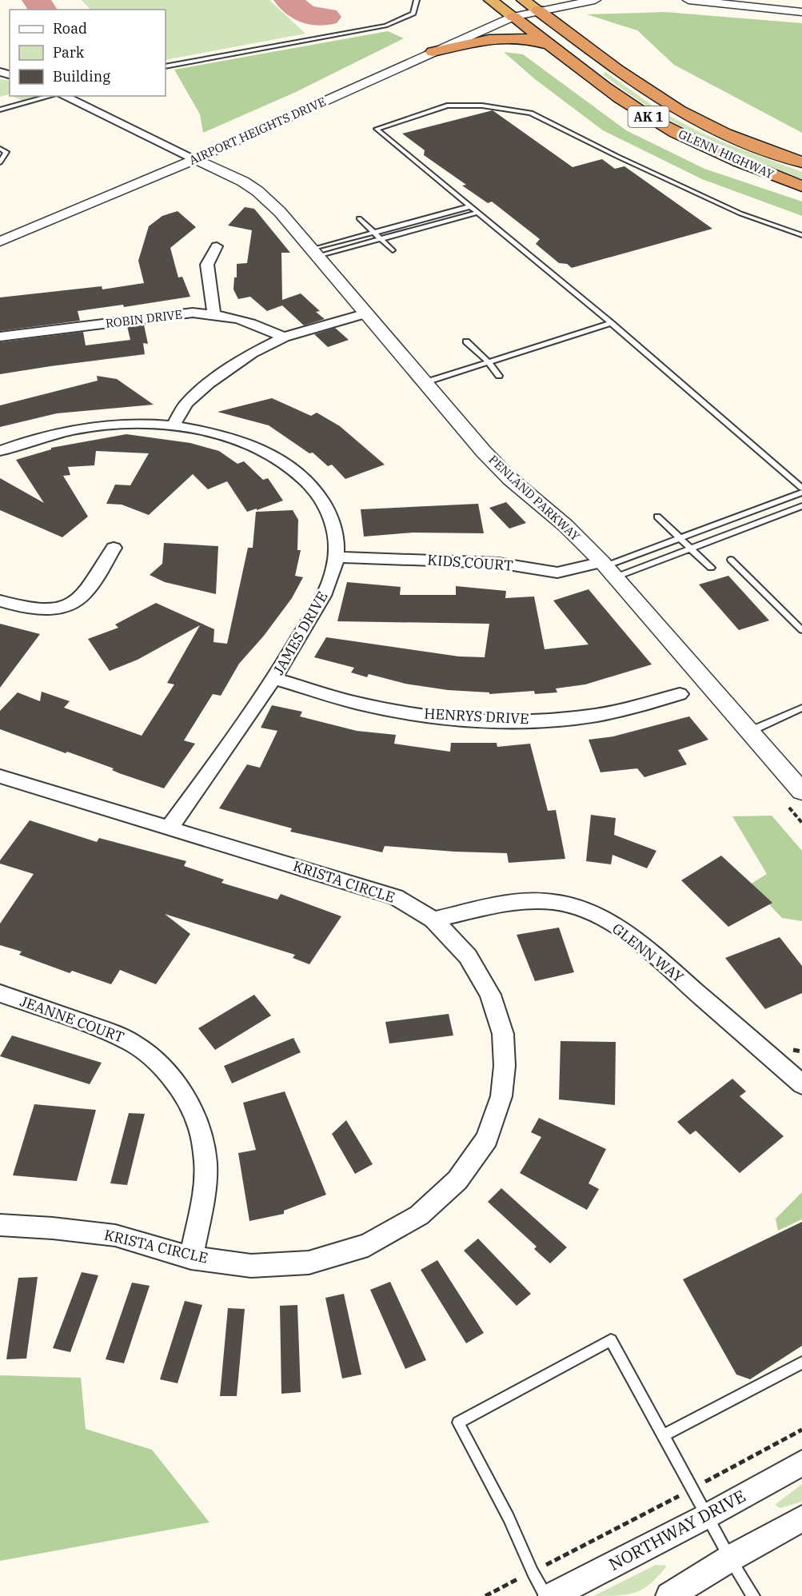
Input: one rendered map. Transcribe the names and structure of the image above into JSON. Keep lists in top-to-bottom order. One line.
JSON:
{"streets":{"highway":["AK 1","GLENN HIGHWAY"],"street":["AIRPORT HEIGHTS DRIVE","ROBIN DRIVE","PENLAND PARKWAY","KIDS COURT","JAMES DRIVE","HENRYS DRIVE","KRISTA CIRCLE","GLENN WAY","JEANNE COURT","NORTHWAY DRIVE"]},"crossings":[["AK 1","AIRPORT HEIGHTS DRIVE"],["AK 1","GLENN HIGHWAY"],["AIRPORT HEIGHTS DRIVE","GLENN HIGHWAY"],["AIRPORT HEIGHTS DRIVE","PENLAND PARKWAY"],["PENLAND PARKWAY","KIDS COURT"],["KIDS COURT","JAMES DRIVE"],["JAMES DRIVE","HENRYS DRIVE"],["JAMES DRIVE","KRISTA CIRCLE"],["KRISTA CIRCLE","GLENN WAY"],["KRISTA CIRCLE","JEANNE COURT"]],"legend":["Road","Park","Building"]}
